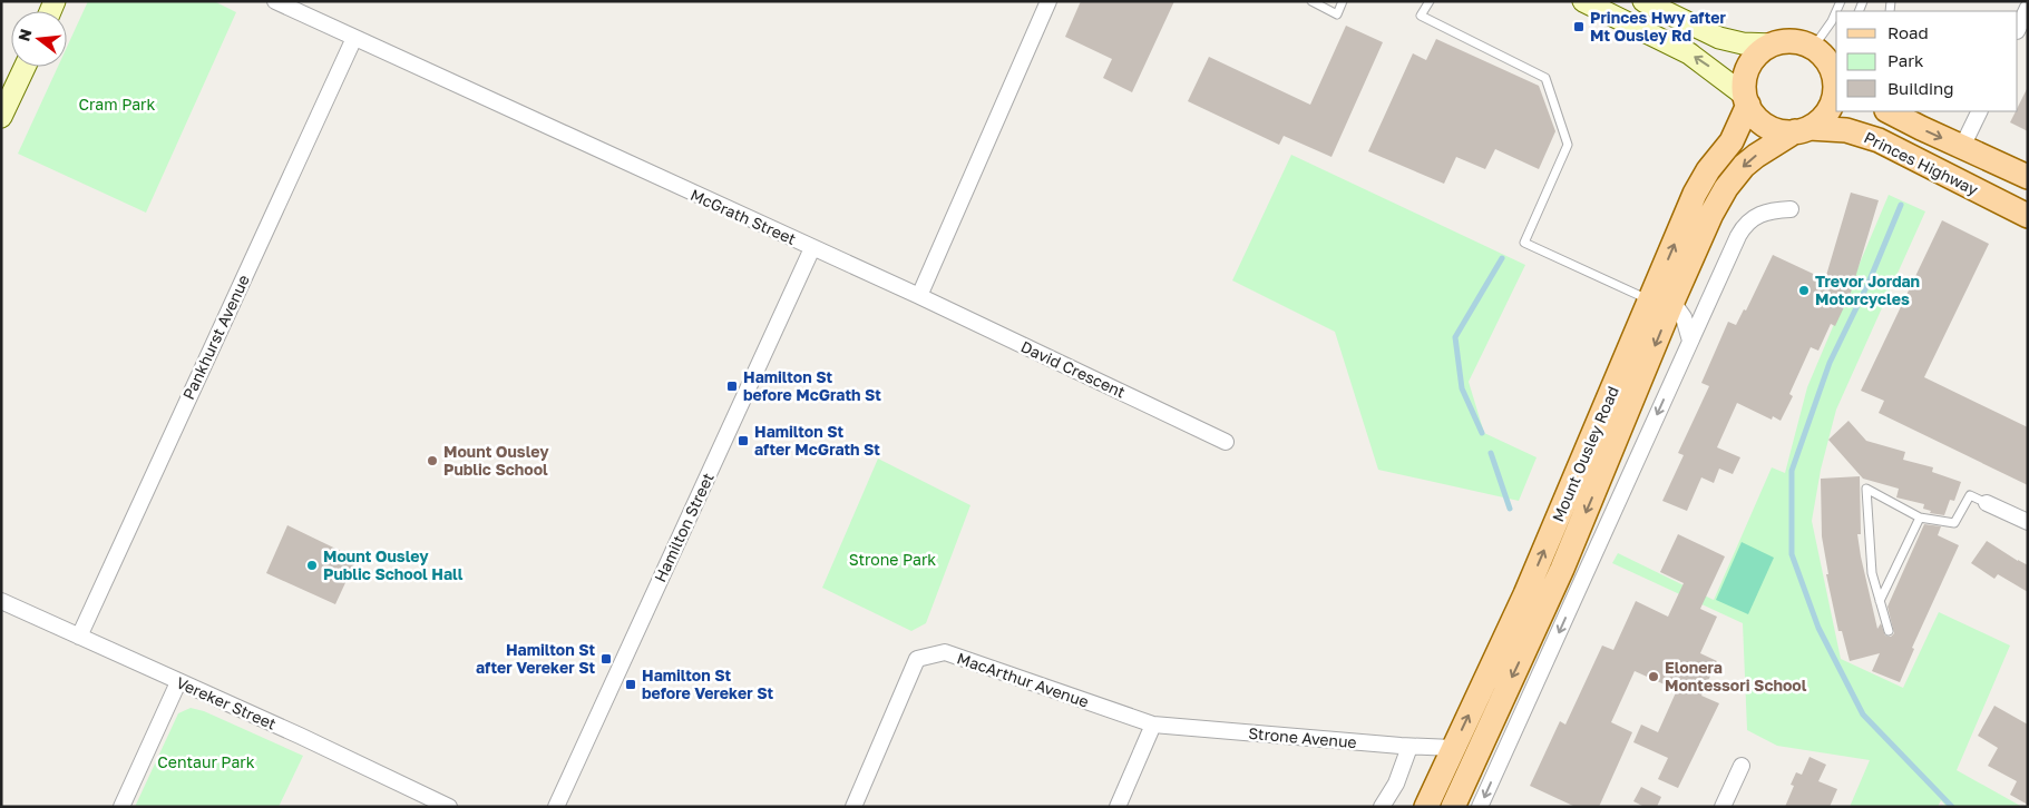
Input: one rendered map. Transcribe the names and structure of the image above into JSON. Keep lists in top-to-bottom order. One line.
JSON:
{"streets":{"main road":["Princes Highway","Mount Ousley Road"],"street":["McGrath Street","Pankhurst Avenue","David Crescent","Hamilton Street","MacArthur Avenue","Vereker Street","Strone Avenue"]},"crossings":[["Princes Highway","Mount Ousley Road"],["McGrath Street","Pankhurst Avenue"],["McGrath Street","David Crescent"],["McGrath Street","Hamilton Street"],["Pankhurst Avenue","Vereker Street"],["Mount Ousley Road","Strone Avenue"],["MacArthur Avenue","Strone Avenue"]],"parks":["Cram Park","Strone Park","Centaur Park"],"places":{"transit":["Princes Hwy after Mt Ousley Rd","Hamilton St before McGrath St","Hamilton St after McGrath St","Hamilton St after Vereker St","Hamilton St before Vereker St"],"other":["Trevor Jordan Motorcycles","Mount Ousley Public School","Mount Ousley Public School Hall","Elonera Montessori School"]},"legend":["Road","Park","Building"],"north":"left"}
